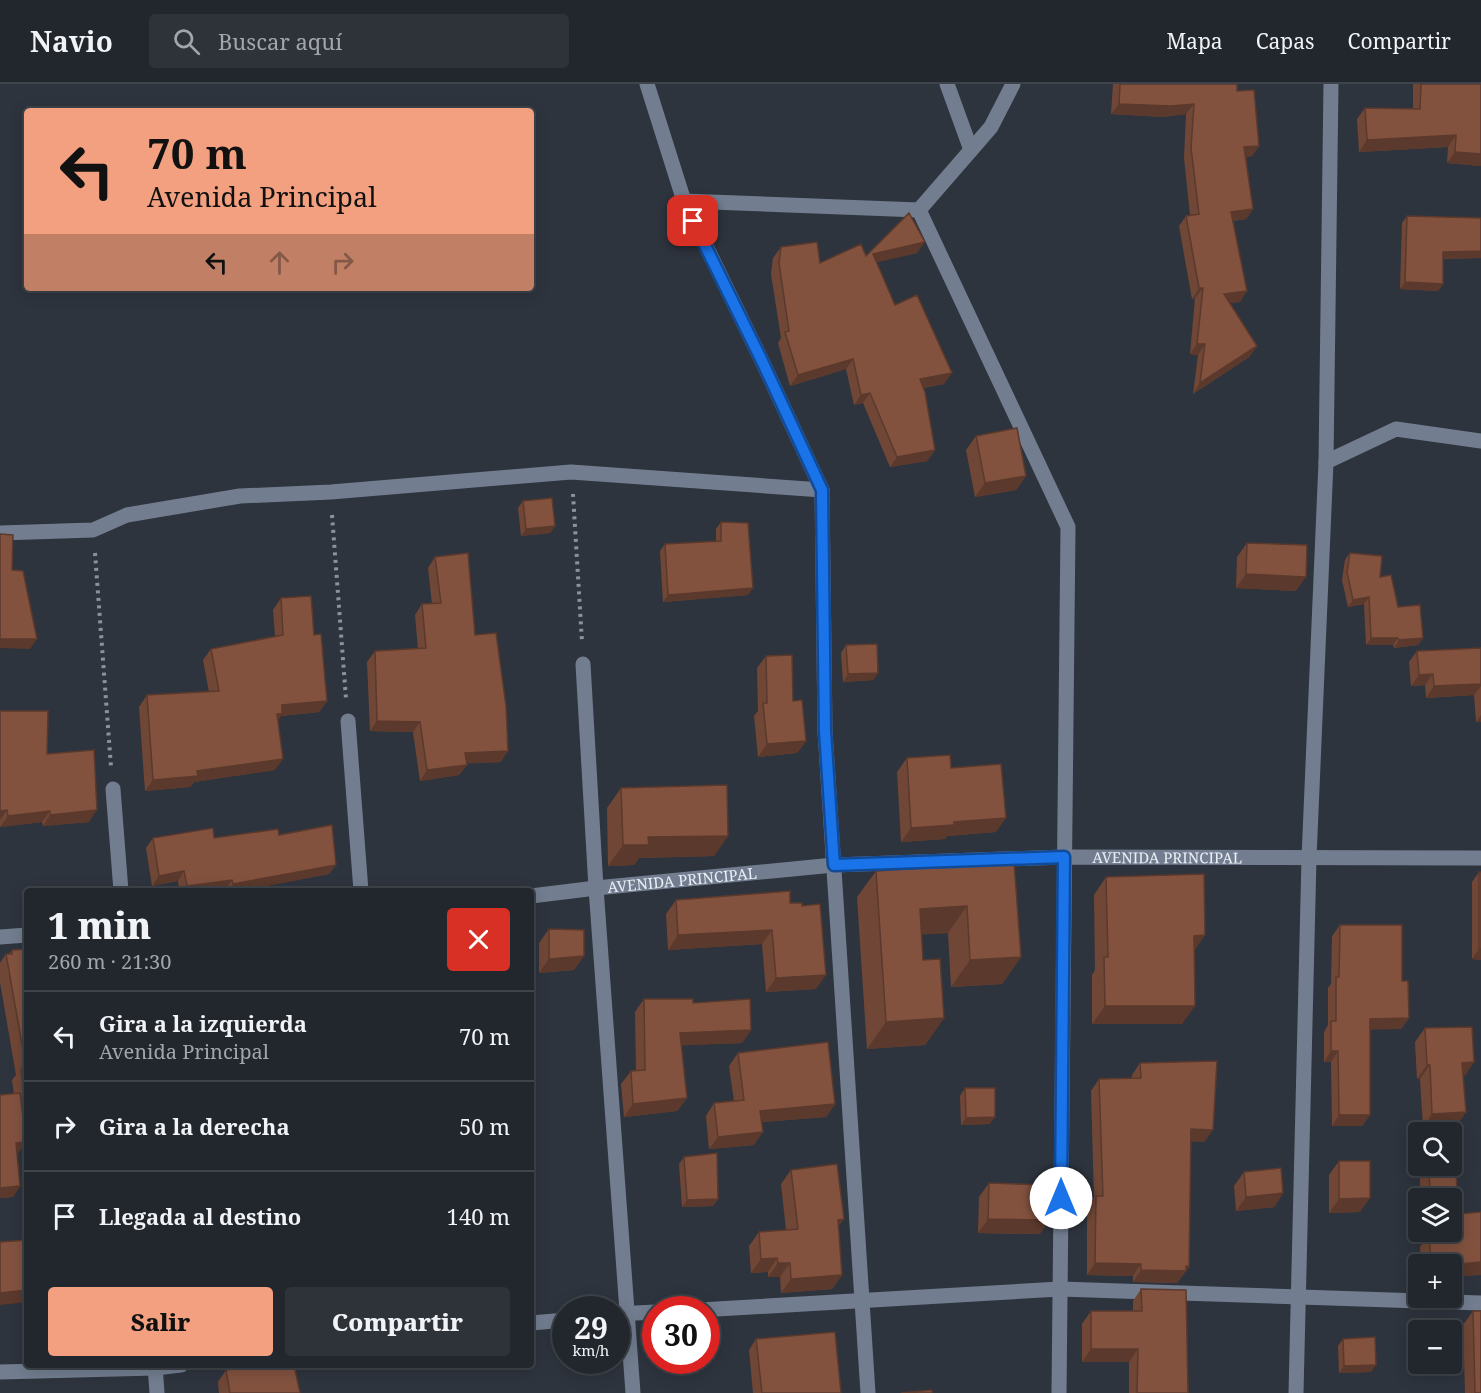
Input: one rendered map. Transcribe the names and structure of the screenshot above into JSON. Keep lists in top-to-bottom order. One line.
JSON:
{"streets":{"street":["AVENIDA PRINCIPAL"]},"page":{"header":"Navio","search":"Buscar aquí","nav":["Mapa","Capas","Compartir"],"turn":["70 m","Avenida Principal"],"heading":["1 min","260 m · 21:30"],"list":[{"name":"Gira a la izquierda","note":"Avenida Principal","value":"70 m"},{"name":"Gira a la derecha","value":"50 m"},{"name":"Llegada al destino","value":"140 m"}],"map_buttons":["+","−"],"buttons":["Salir","Compartir"],"speed":"29 km/h","limit":"30"}}
